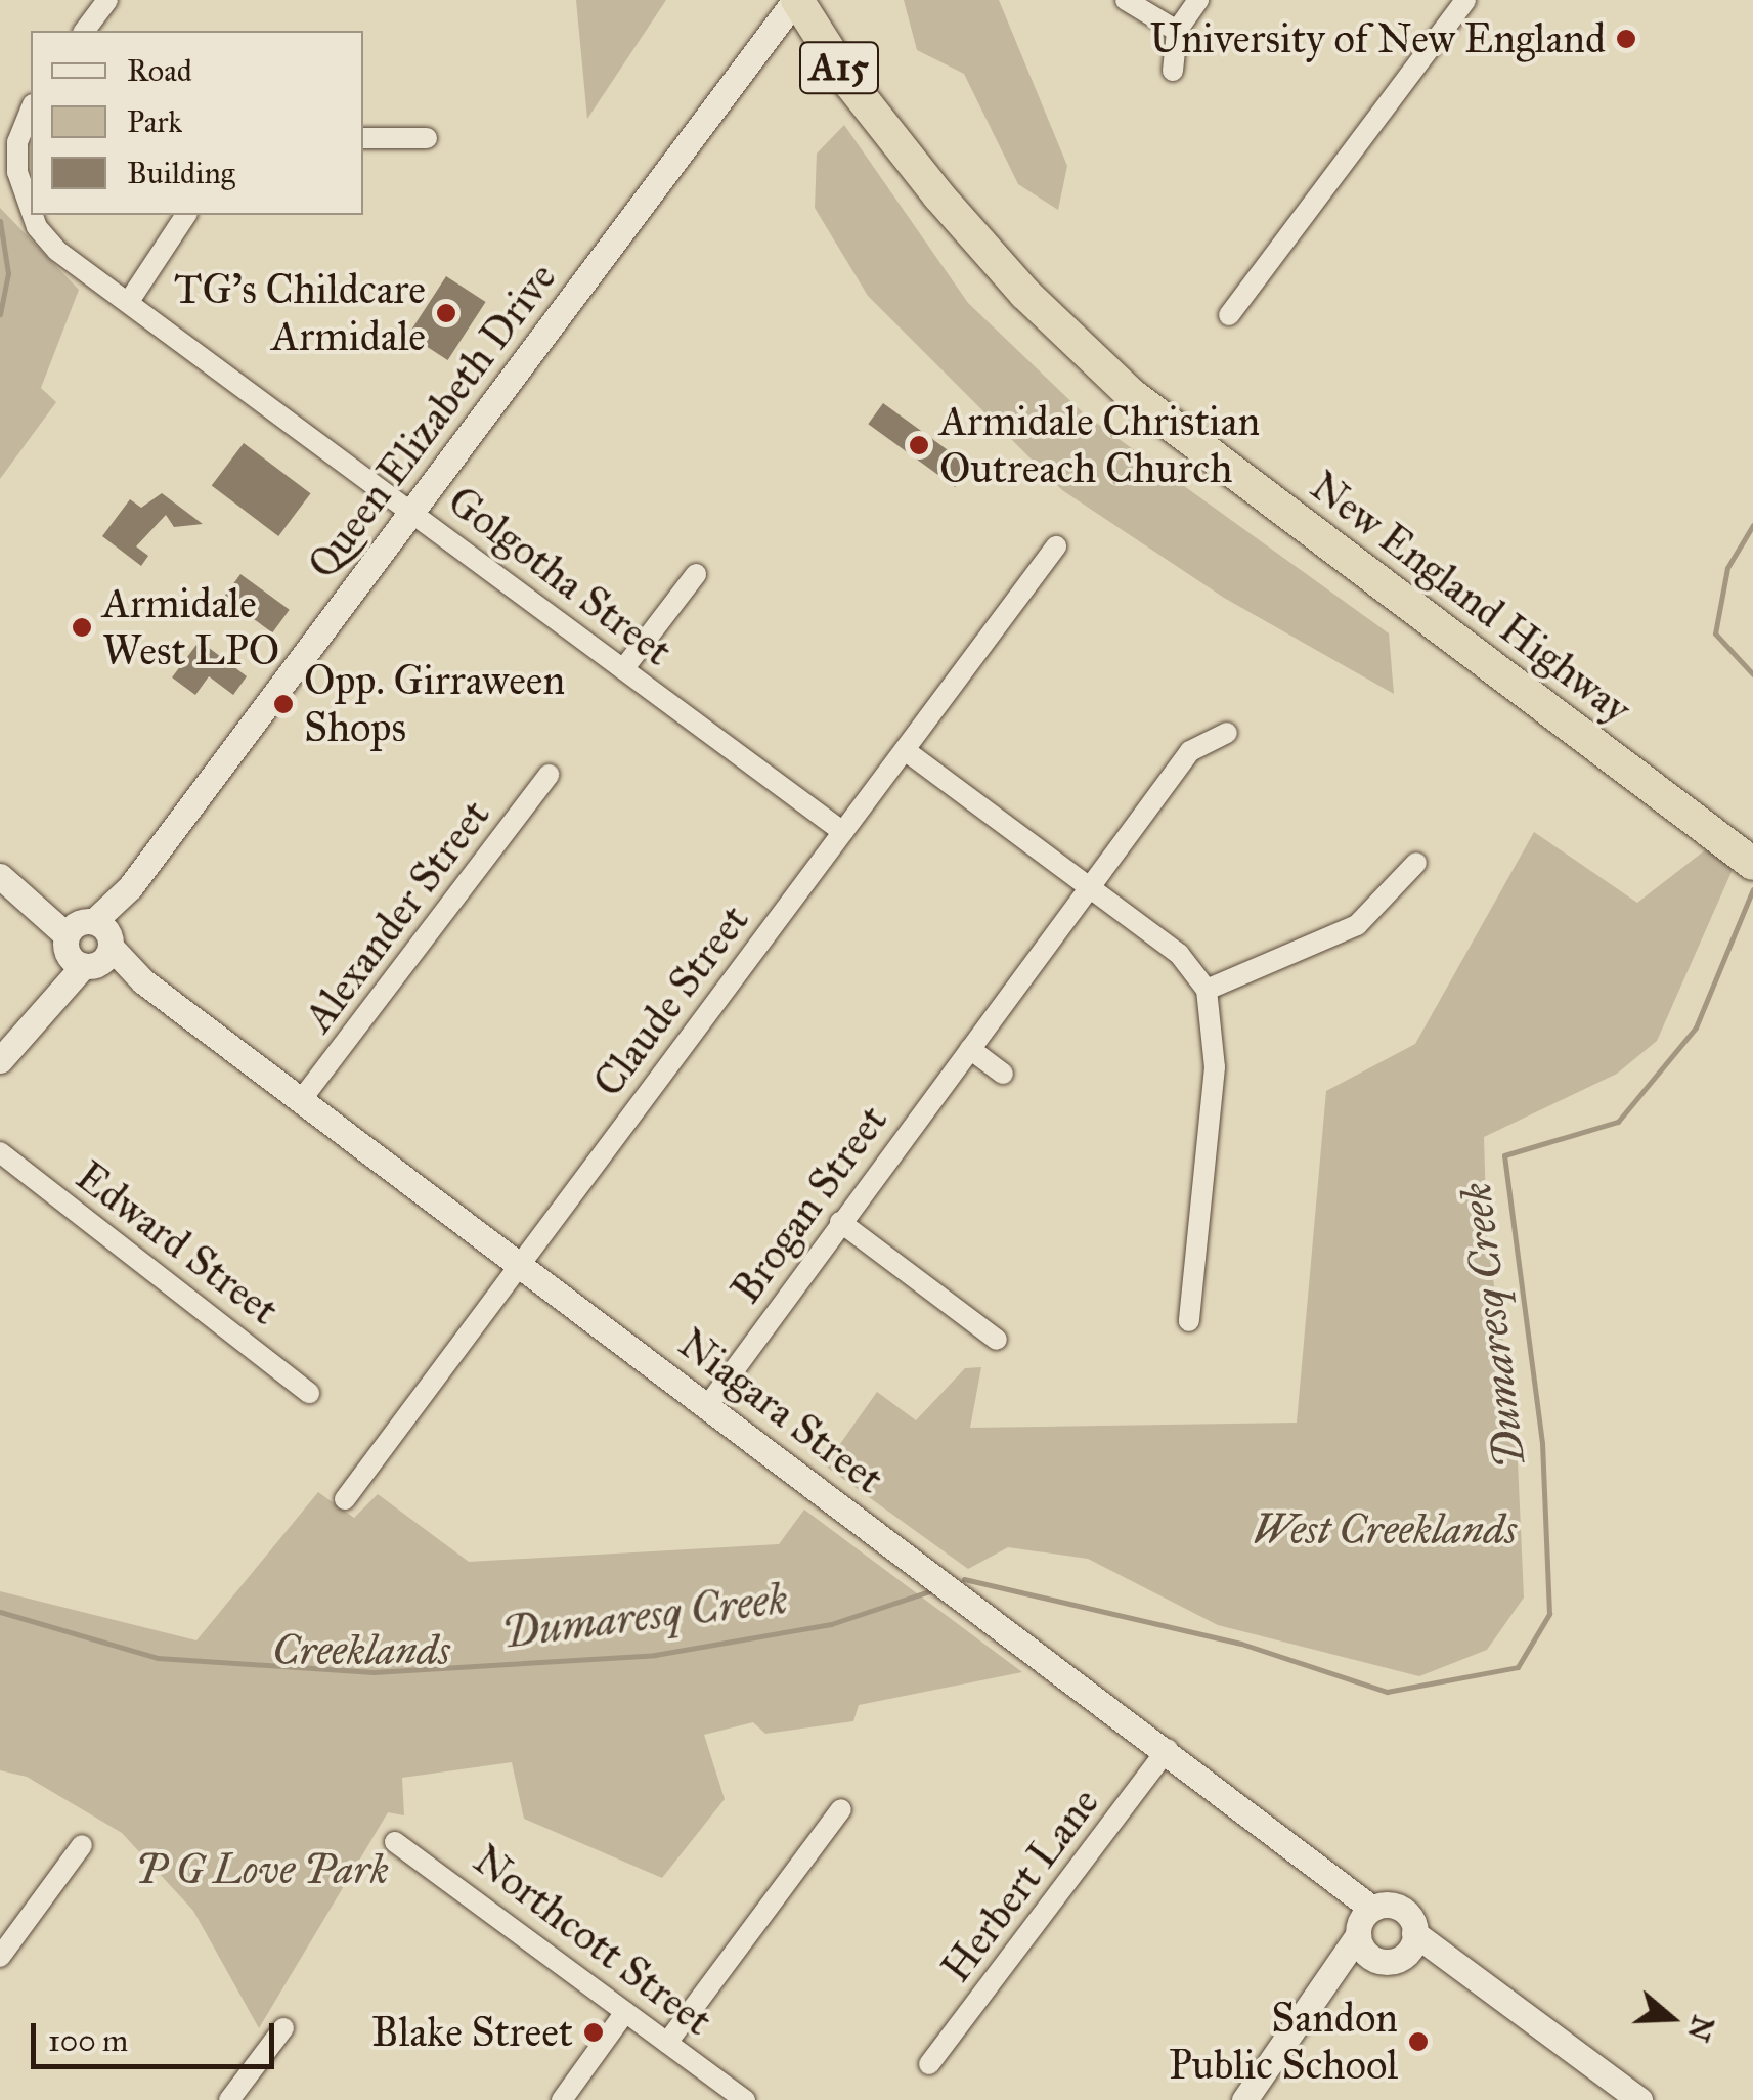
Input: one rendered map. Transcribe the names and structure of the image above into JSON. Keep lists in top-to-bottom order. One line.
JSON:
{"streets":{"highway":["A15","New England Highway"],"street":["Queen Elizabeth Drive","Golgotha Street","Alexander Street","Claude Street","Brogan Street","Edward Street","Niagara Street","Herbert Lane","Northcott Street"]},"crossings":[["Queen Elizabeth Drive","Golgotha Street"],["Queen Elizabeth Drive","New England Highway"],["Queen Elizabeth Drive","Niagara Street"],["Golgotha Street","Claude Street"],["Alexander Street","Niagara Street"],["Claude Street","Niagara Street"],["Brogan Street","Niagara Street"],["Niagara Street","Herbert Lane"]],"water":["Dumaresq Creek"],"parks":["West Creeklands","Creeklands","P G Love Park"],"places":["University of New England","TG's Childcare Armidale","Armidale Christian Outreach Church","Armidale West LPO","Opp. Girraween Shops","Blake Street","Sandon Public School"],"legend":["Road","Park","Building"],"scale_bar":"100 m","north":"right"}
